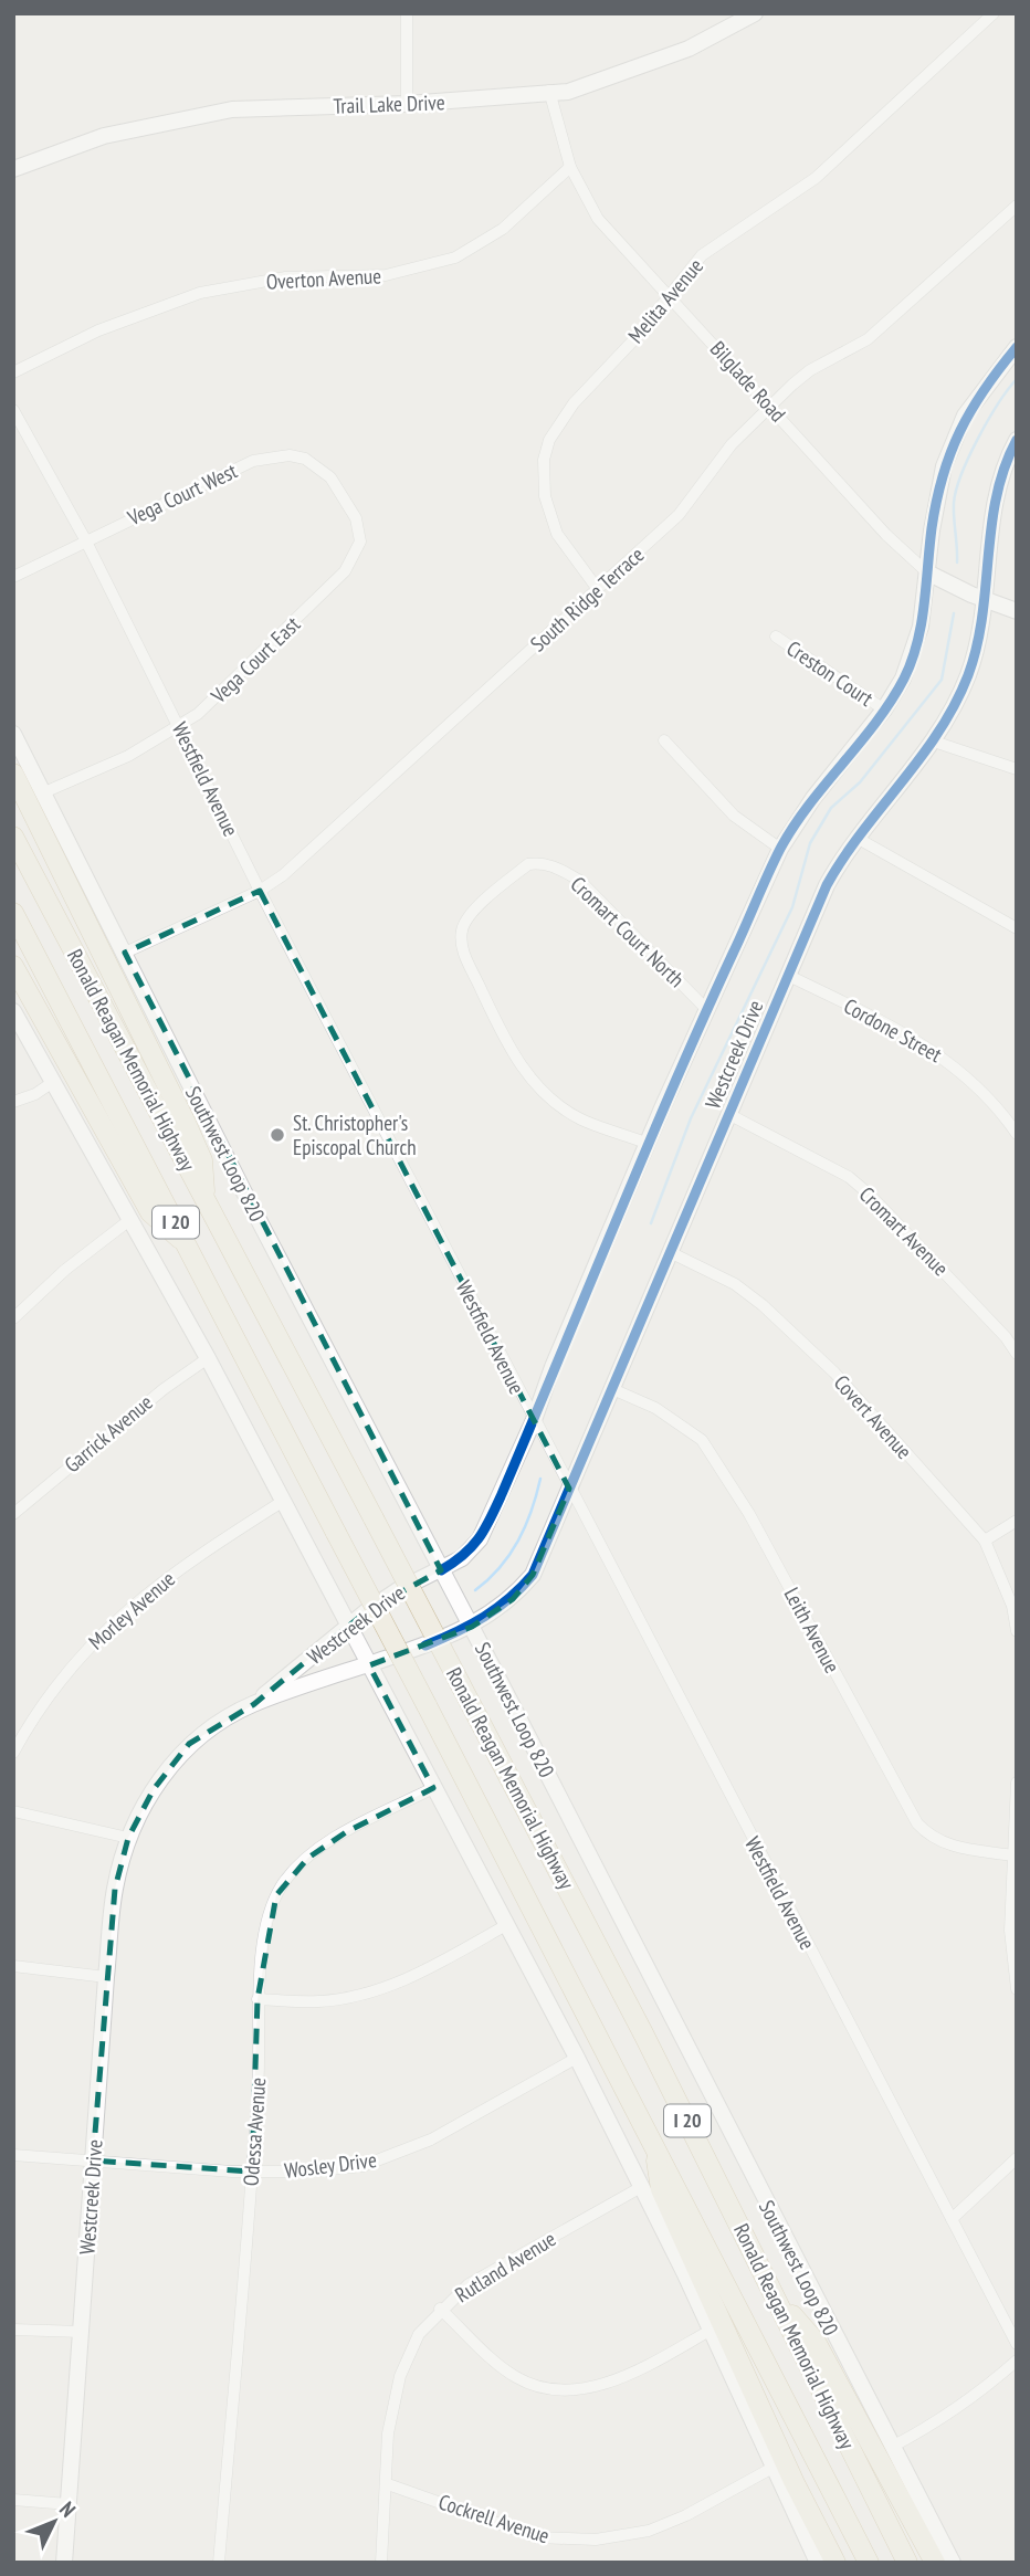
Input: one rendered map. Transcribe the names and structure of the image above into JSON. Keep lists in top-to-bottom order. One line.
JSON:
{"streets":{"highway":["Ronald Reagan Memorial Highway","I 20"],"street":["Trail Lake Drive","Overton Avenue","Melita Avenue","Bilglade Road","Vega Court West","South Ridge Terrace","Vega Court East","Creston Court","Westfield Avenue","Cromart Court North","Cordone Street","Westcreek Drive","Southwest Loop 820","Cromart Avenue","Covert Avenue","Garrick Avenue","Morley Avenue","Leith Avenue","Odessa Avenue","Wosley Drive","Rutland Avenue","Cockrell Avenue"]},"crossings":[["Trail Lake Drive","Bilglade Road"],["Overton Avenue","Bilglade Road"],["Melita Avenue","Bilglade Road"],["Melita Avenue","South Ridge Terrace"],["Bilglade Road","South Ridge Terrace"],["Bilglade Road","Westcreek Drive"],["Vega Court West","Vega Court East"],["Vega Court West","Westfield Avenue"],["South Ridge Terrace","Westfield Avenue"],["South Ridge Terrace","Southwest Loop 820"],["Vega Court East","Westfield Avenue"],["Vega Court East","Southwest Loop 820"],["Creston Court","Westcreek Drive"],["Westfield Avenue","Westcreek Drive"],["Cromart Court North","Westcreek Drive"],["Cordone Street","Westcreek Drive"],["Westcreek Drive","Southwest Loop 820"],["Westcreek Drive","Cromart Avenue"],["Westcreek Drive","Covert Avenue"],["Westcreek Drive","Leith Avenue"],["Westcreek Drive","Wosley Drive"],["Odessa Avenue","Wosley Drive"],["Rutland Avenue","Cockrell Avenue"]],"places":["St. Christopher's Episcopal Church"],"north":"top right"}
